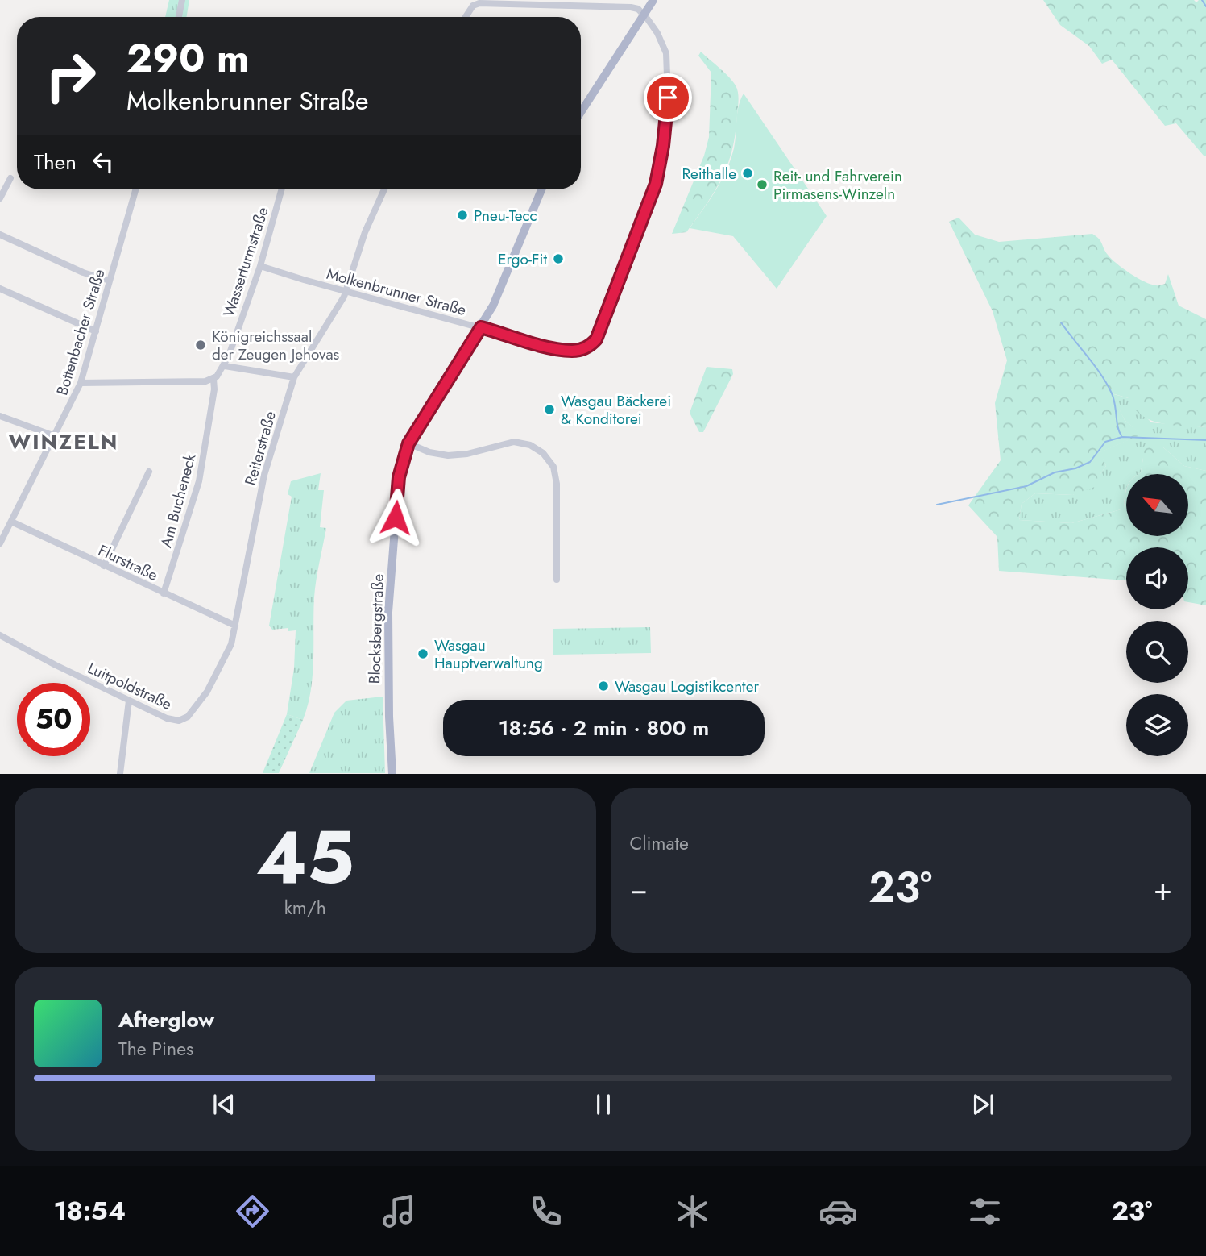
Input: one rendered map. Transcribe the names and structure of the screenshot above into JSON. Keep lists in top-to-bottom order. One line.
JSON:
{"streets":{"main road":["Blocksbergstraße"],"street":["Wasserturmstraße","Molkenbrunner Straße","Bottenbacher Straße","Reiterstraße","Am Bucheneck","Flurstraße","Luitpoldstraße"]},"crossings":[["Wasserturmstraße","Molkenbrunner Straße"],["Wasserturmstraße","Am Bucheneck"],["Molkenbrunner Straße","Reiterstraße"],["Molkenbrunner Straße","Blocksbergstraße"],["Bottenbacher Straße","Flurstraße"],["Reiterstraße","Flurstraße"],["Reiterstraße","Luitpoldstraße"],["Am Bucheneck","Flurstraße"],["Flurstraße","Luitpoldstraße"]],"districts":["WINZELN"],"places":["Reithalle","Reit- und Fahrverein Pirmasens-Winzeln","Pneu-Tecc","Ergo-Fit","Königreichssaal der Zeugen Jehovas","Wasgau Bäckerei & Konditorei","Wasgau Hauptverwaltung","Wasgau Logistikcenter"],"north":"top left","page":{"turn":["290 m","Molkenbrunner Straße"],"then":"Then","limit":"50","trip":"18:56 · 2 min · 800 m","tile":[["45","km/h"],"Climate"],"heat":["−","23°","+"],"song":["Afterglow","The Pines"],"tabs":["18:54","23°"]}}
